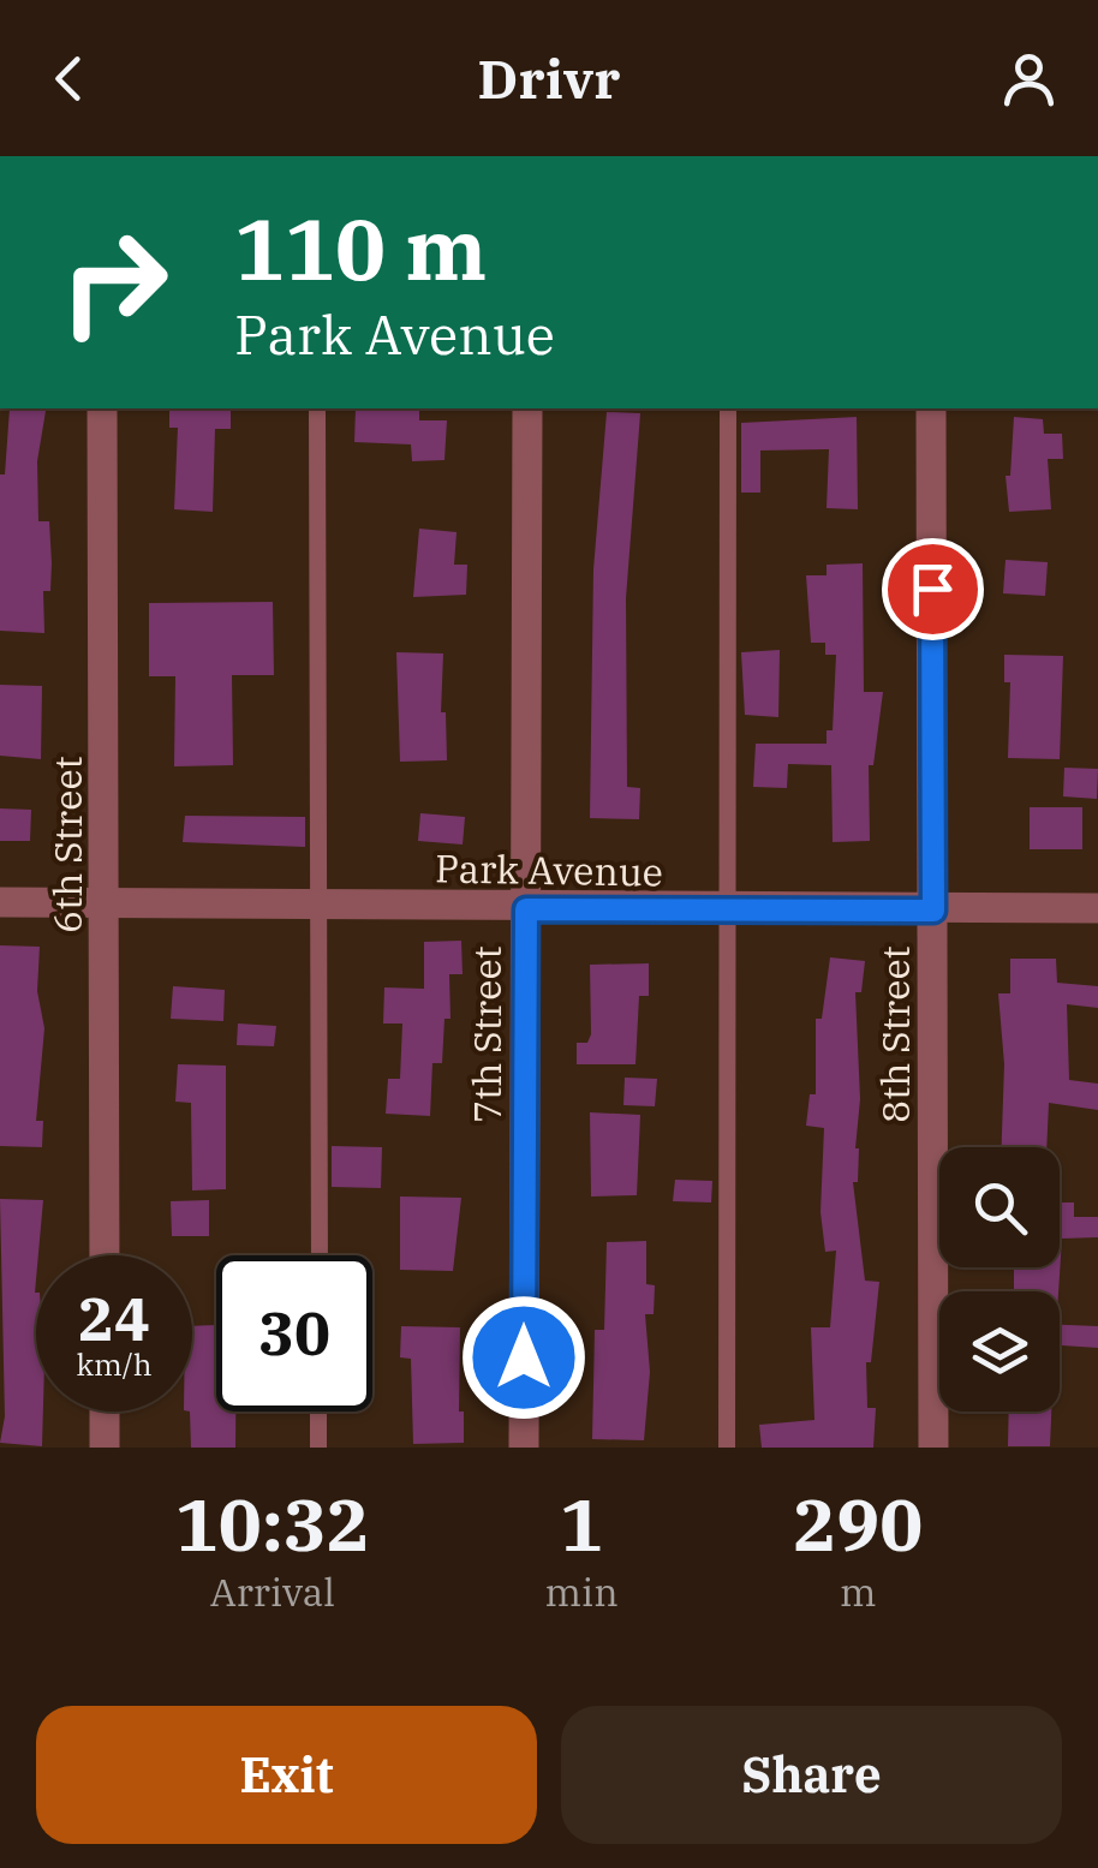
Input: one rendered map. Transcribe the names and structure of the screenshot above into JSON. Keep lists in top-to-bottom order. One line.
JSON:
{"streets":{"street":["6th Street","Park Avenue","7th Street","8th Street"]},"crossings":[["6th Street","Park Avenue"],["Park Avenue","7th Street"],["Park Avenue","8th Street"]],"page":{"header":"Drivr","turn":["110 m","Park Avenue"],"speed":"24 km/h","limit":"30","eta":["10:32","Arrival","1","min","290","m"],"buttons":["Exit","Share"]}}
